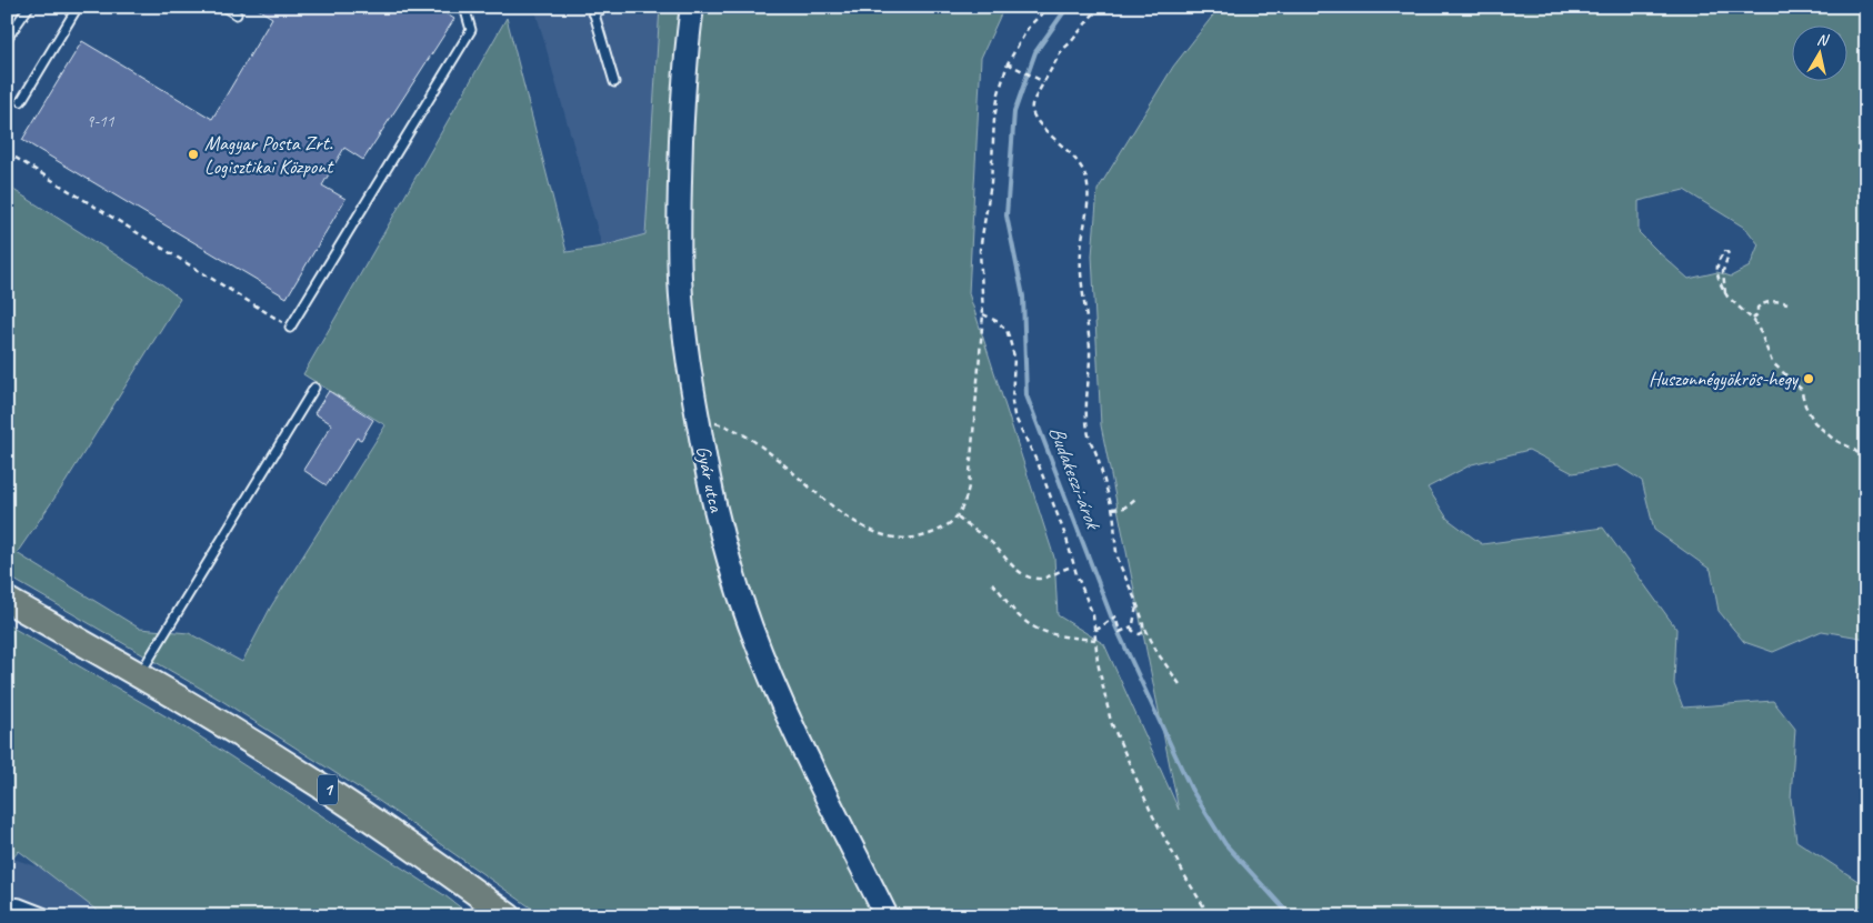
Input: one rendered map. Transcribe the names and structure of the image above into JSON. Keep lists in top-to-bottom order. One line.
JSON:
{"streets":{"main road":["Gyár utca","1"]},"water":["Budakeszi-árok"],"places":["Magyar Posta Zrt. Logisztikai Központ","Huszonnégyökrös-hegy"],"house_numbers":["9-11"],"north":"top"}
